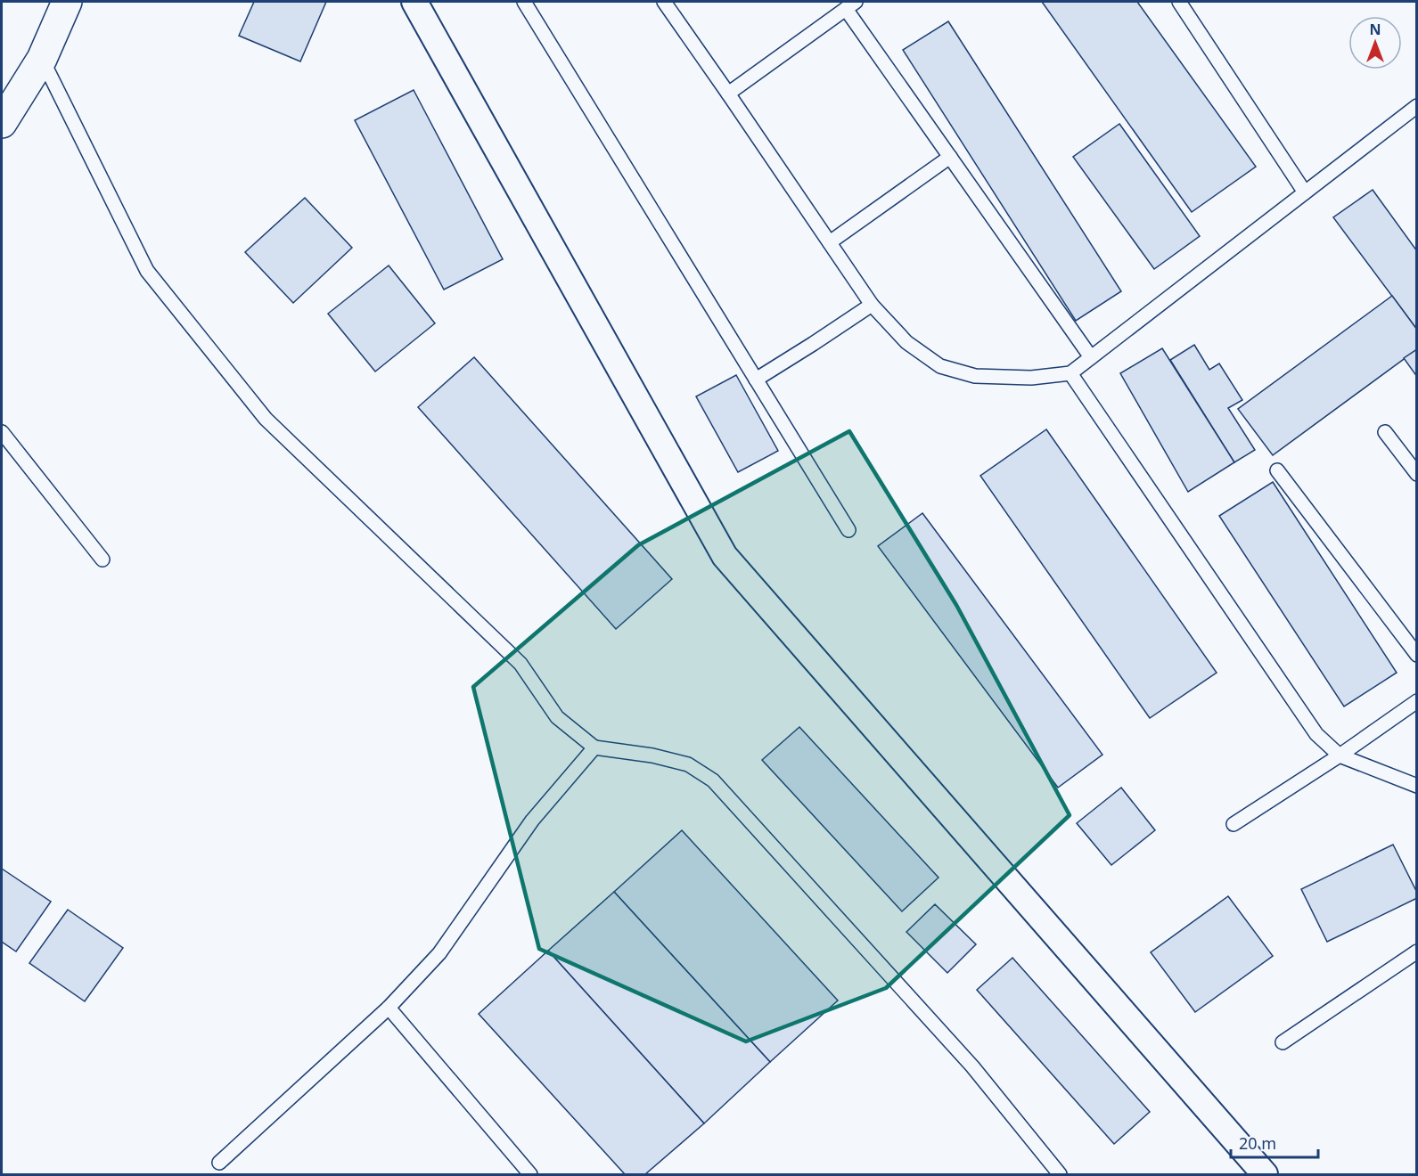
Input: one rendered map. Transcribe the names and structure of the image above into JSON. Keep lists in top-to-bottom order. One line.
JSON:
{"scale_bar":"20 m","north":"top"}
